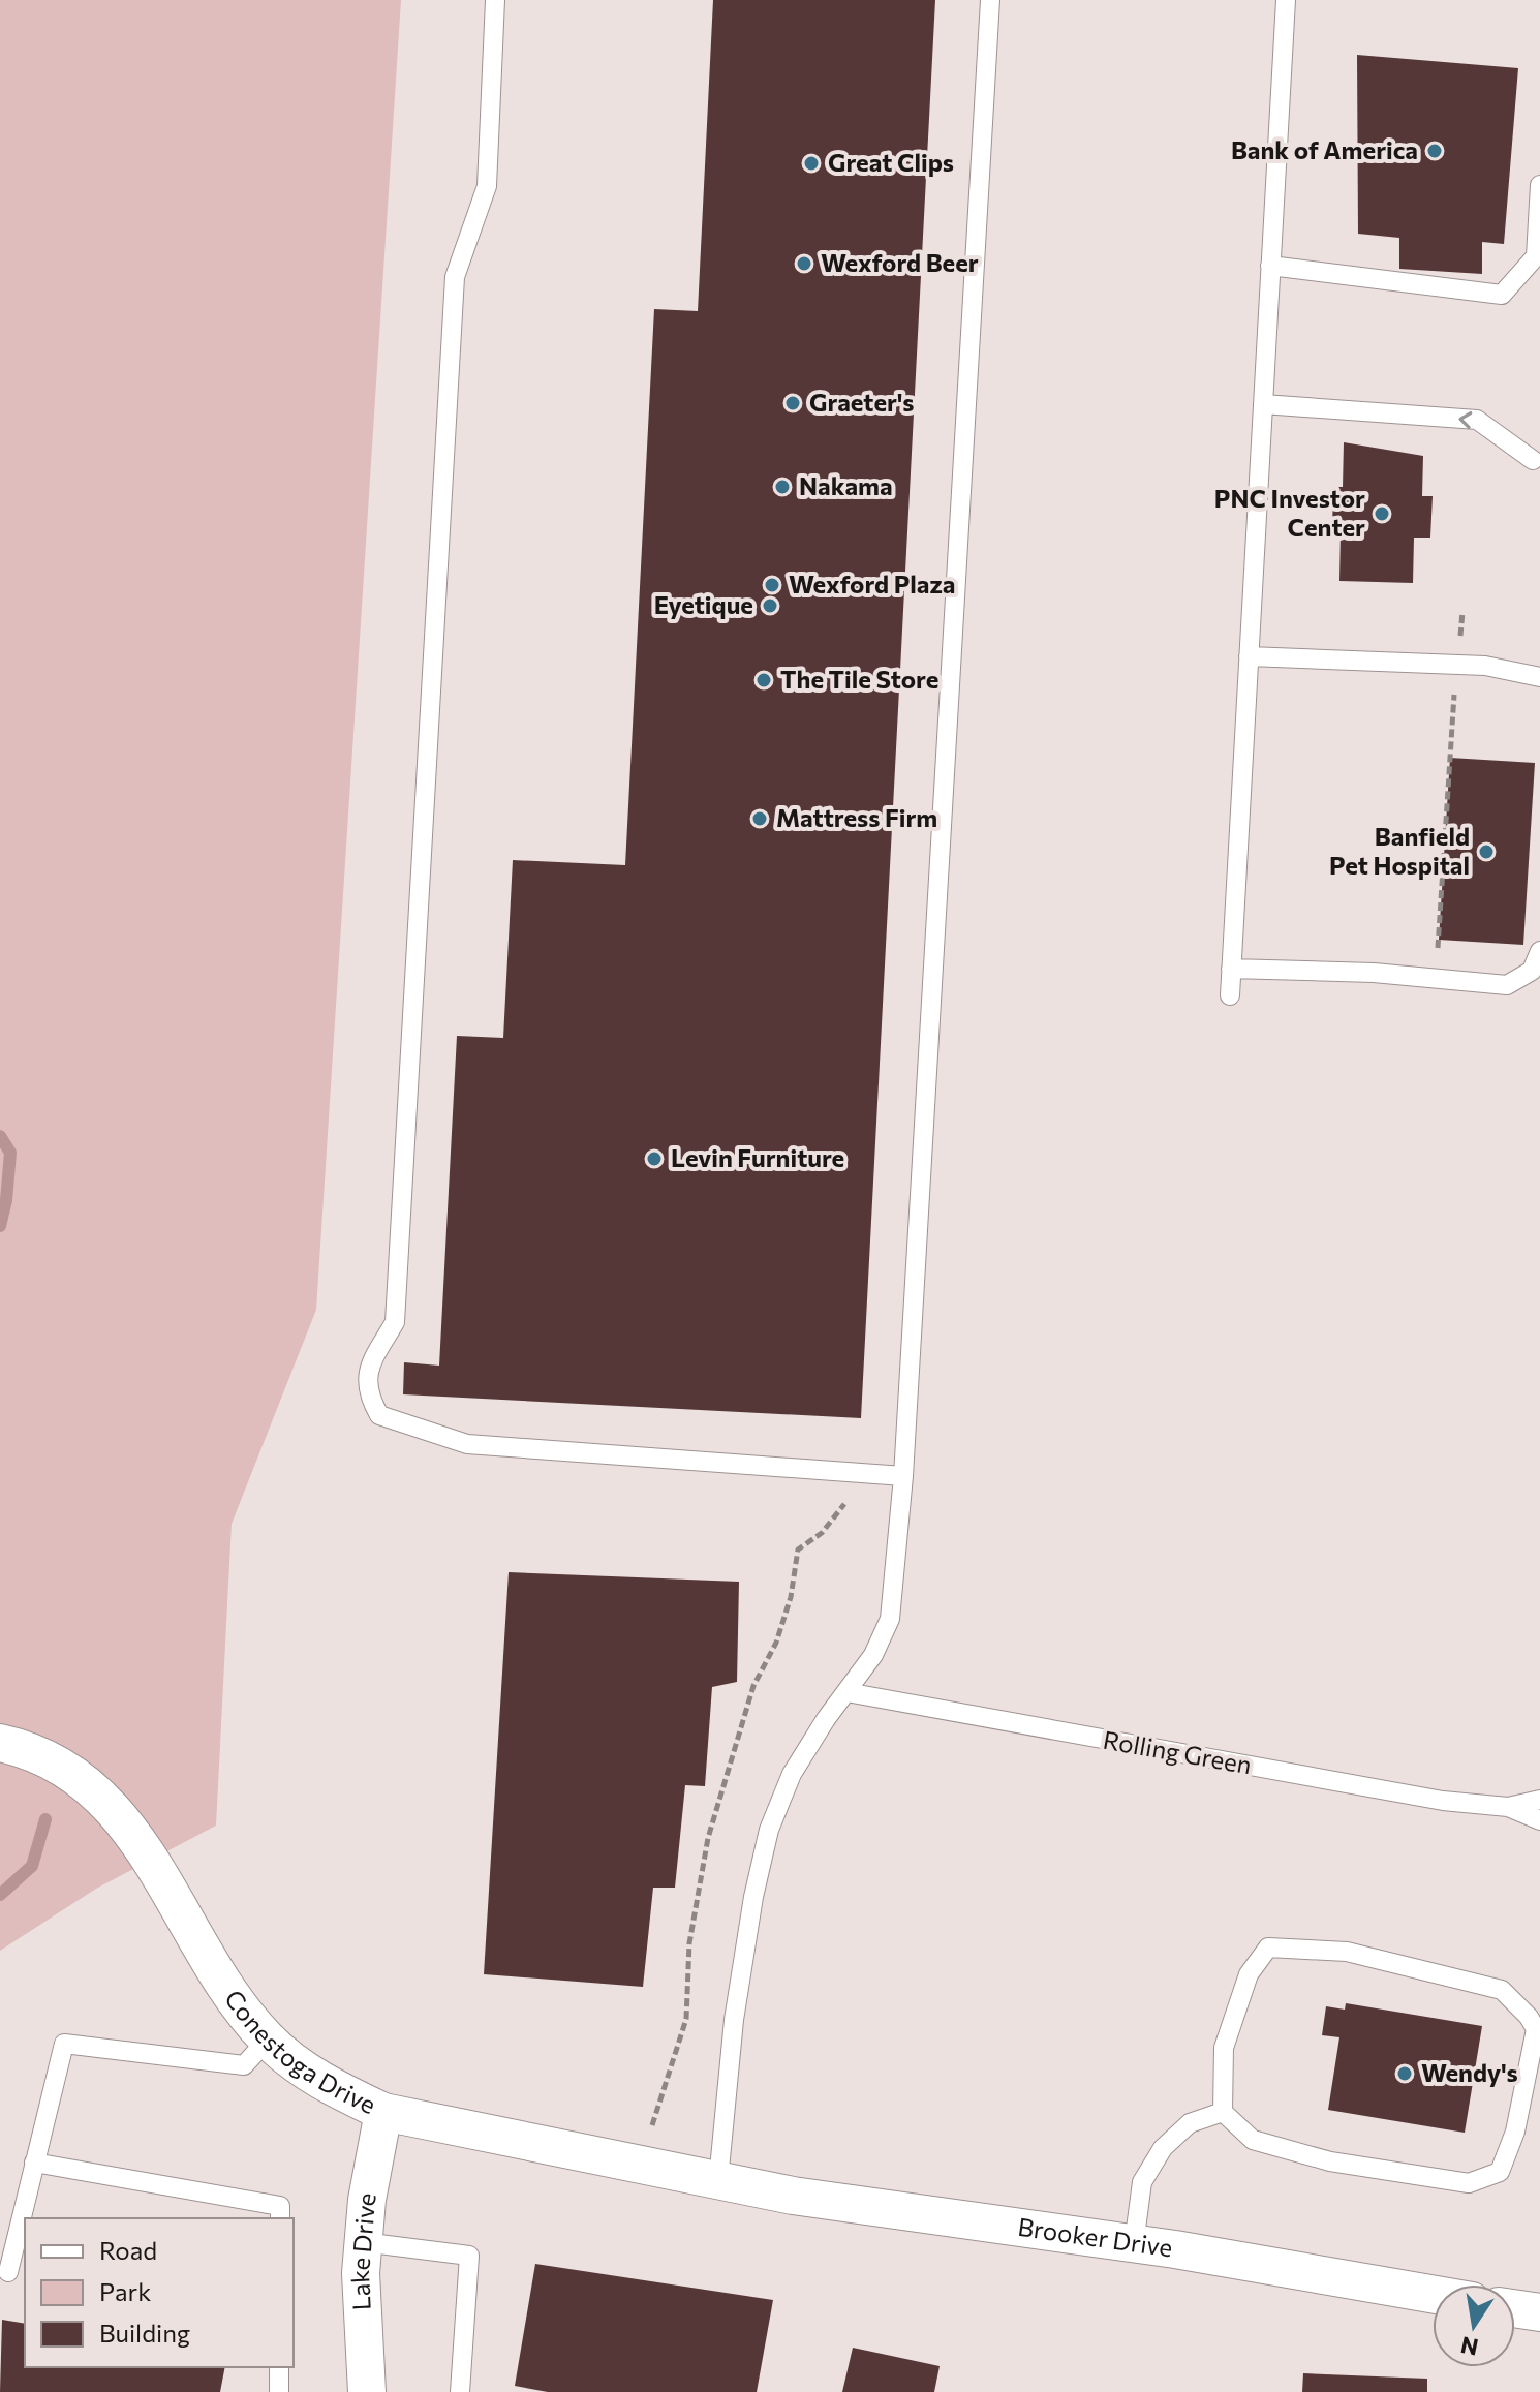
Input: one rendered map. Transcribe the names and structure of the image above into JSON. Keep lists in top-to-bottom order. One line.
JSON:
{"streets":{"street":["Conestoga Drive","Brooker Drive","Lake Drive"],"lane":["Rolling Green"]},"crossings":[["Conestoga Drive","Brooker Drive"],["Conestoga Drive","Lake Drive"]],"places":["Bank of America","Great Clips","Wexford Beer","Graeter's","Nakama","PNC Investor Center","Wexford Plaza","Eyetique","The Tile Store","Mattress Firm","Banfield Pet Hospital","Levin Furniture","Wendy's"],"legend":["Road","Park","Building"],"north":"bottom"}
